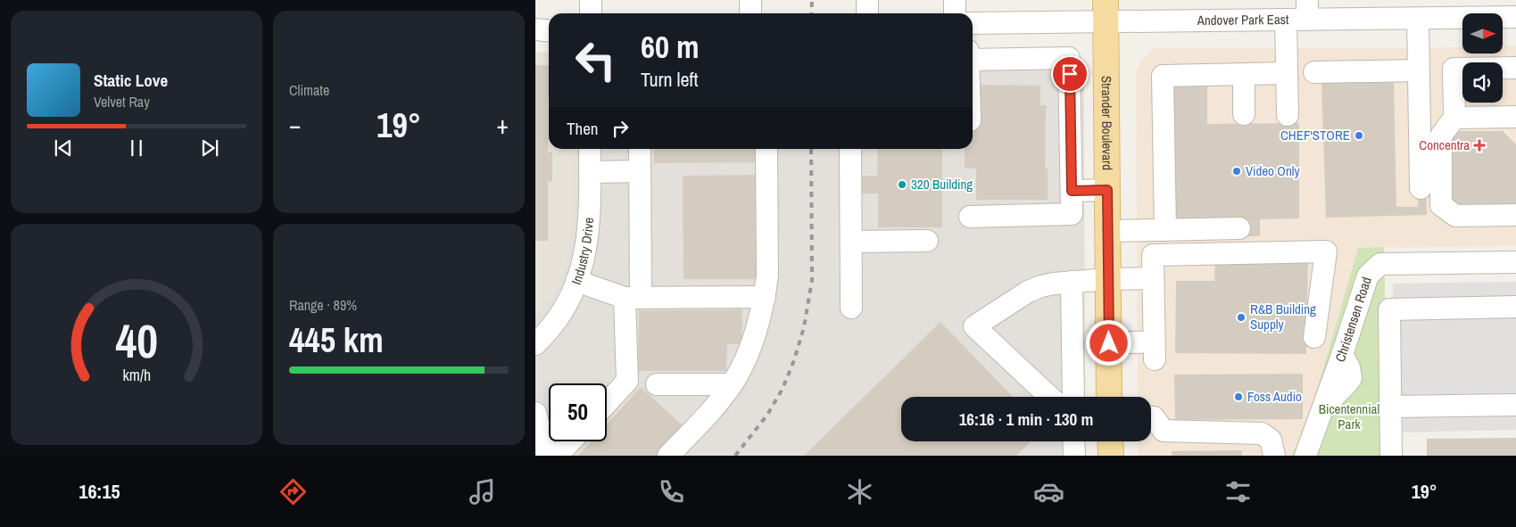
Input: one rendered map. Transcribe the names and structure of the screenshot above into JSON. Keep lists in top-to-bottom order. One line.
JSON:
{"streets":{"main road":["Strander Boulevard"],"street":["Andover Park East","Industry Drive","Christensen Road"]},"crossings":[["Andover Park East","Strander Boulevard"]],"parks":["Bicentennial Park"],"places":{"other":["CHEF'STORE","Video Only","320 Building","R&B Building Supply","Foss Audio"],"health":["Concentra"]},"north":"right","page":{"tile":["Climate",["Range · 89%","445 km"]],"turn":["60 m","Turn left"],"song":["Static Love","Velvet Ray"],"heat":["−","19°","+"],"then":"Then","limit":"50","trip":"16:16 · 1 min · 130 m","tabs":["16:15","19°"],"gauge":["40","km/h"]}}
